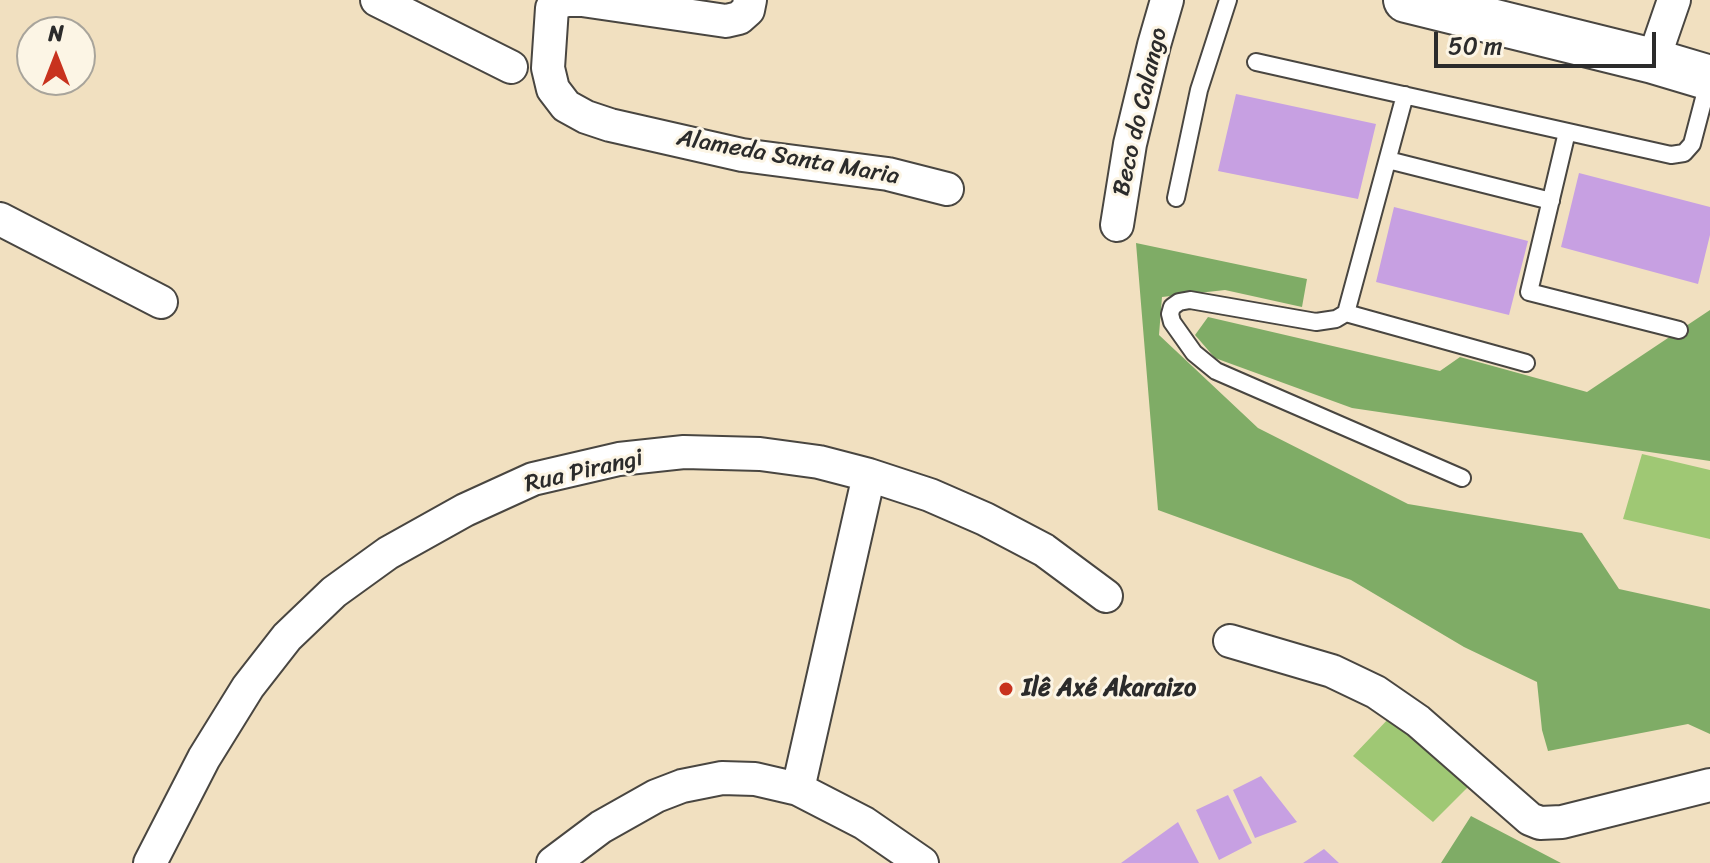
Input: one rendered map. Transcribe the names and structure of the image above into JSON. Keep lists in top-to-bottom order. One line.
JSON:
{"streets":{"street":["Beco do Calango","Alameda Santa Maria","Rua Pirangi"]},"places":["Ilê Axé Akaraizo"],"scale_bar":"50 m","north":"top"}
